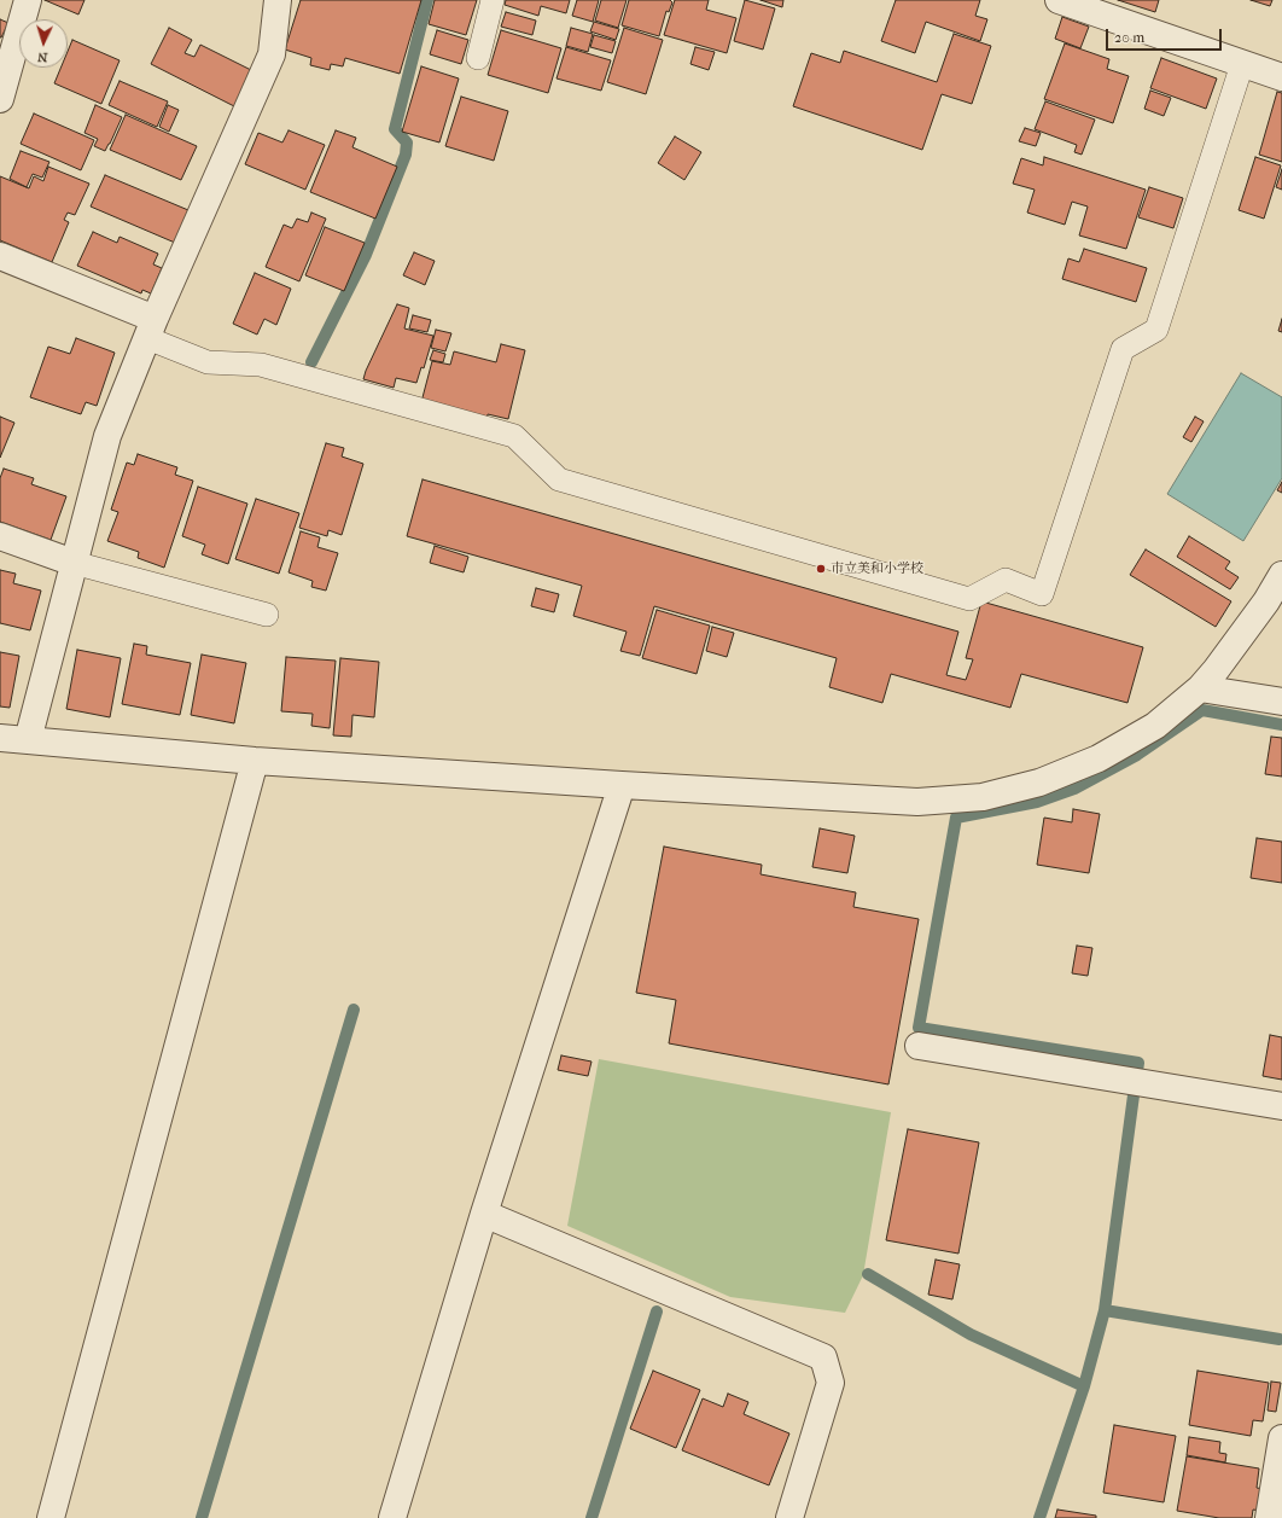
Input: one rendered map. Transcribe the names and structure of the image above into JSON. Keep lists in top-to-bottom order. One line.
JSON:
{"places":["市立美和小学校"],"scale_bar":"20 m","north":"bottom"}
